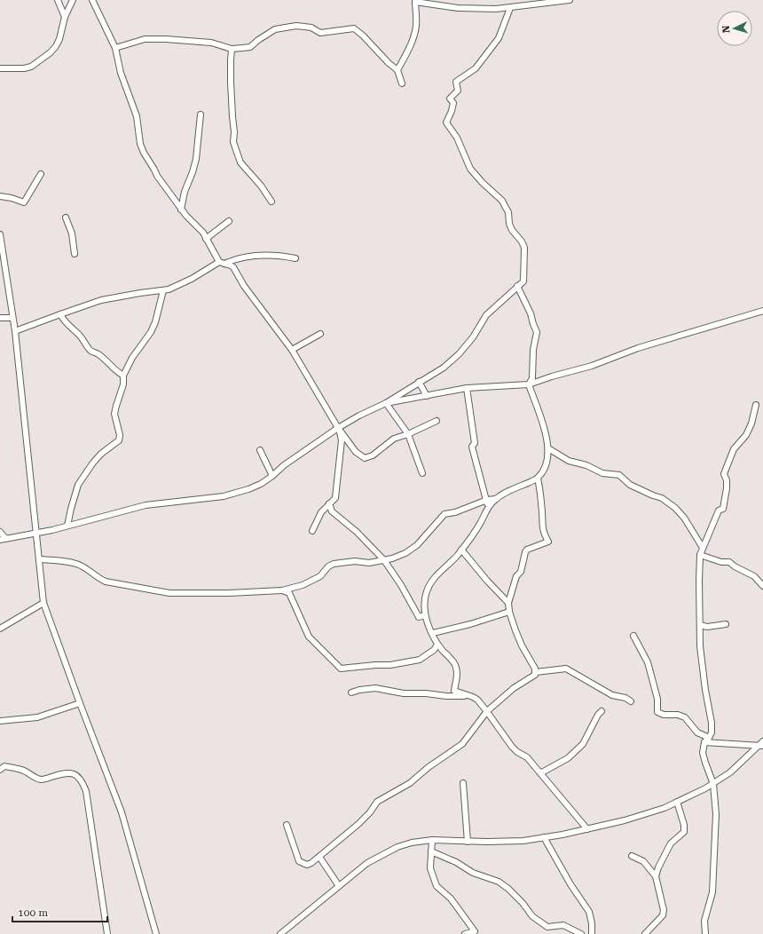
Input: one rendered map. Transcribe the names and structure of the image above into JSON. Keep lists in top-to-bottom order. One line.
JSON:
{"scale_bar":"100 m","north":"left"}
